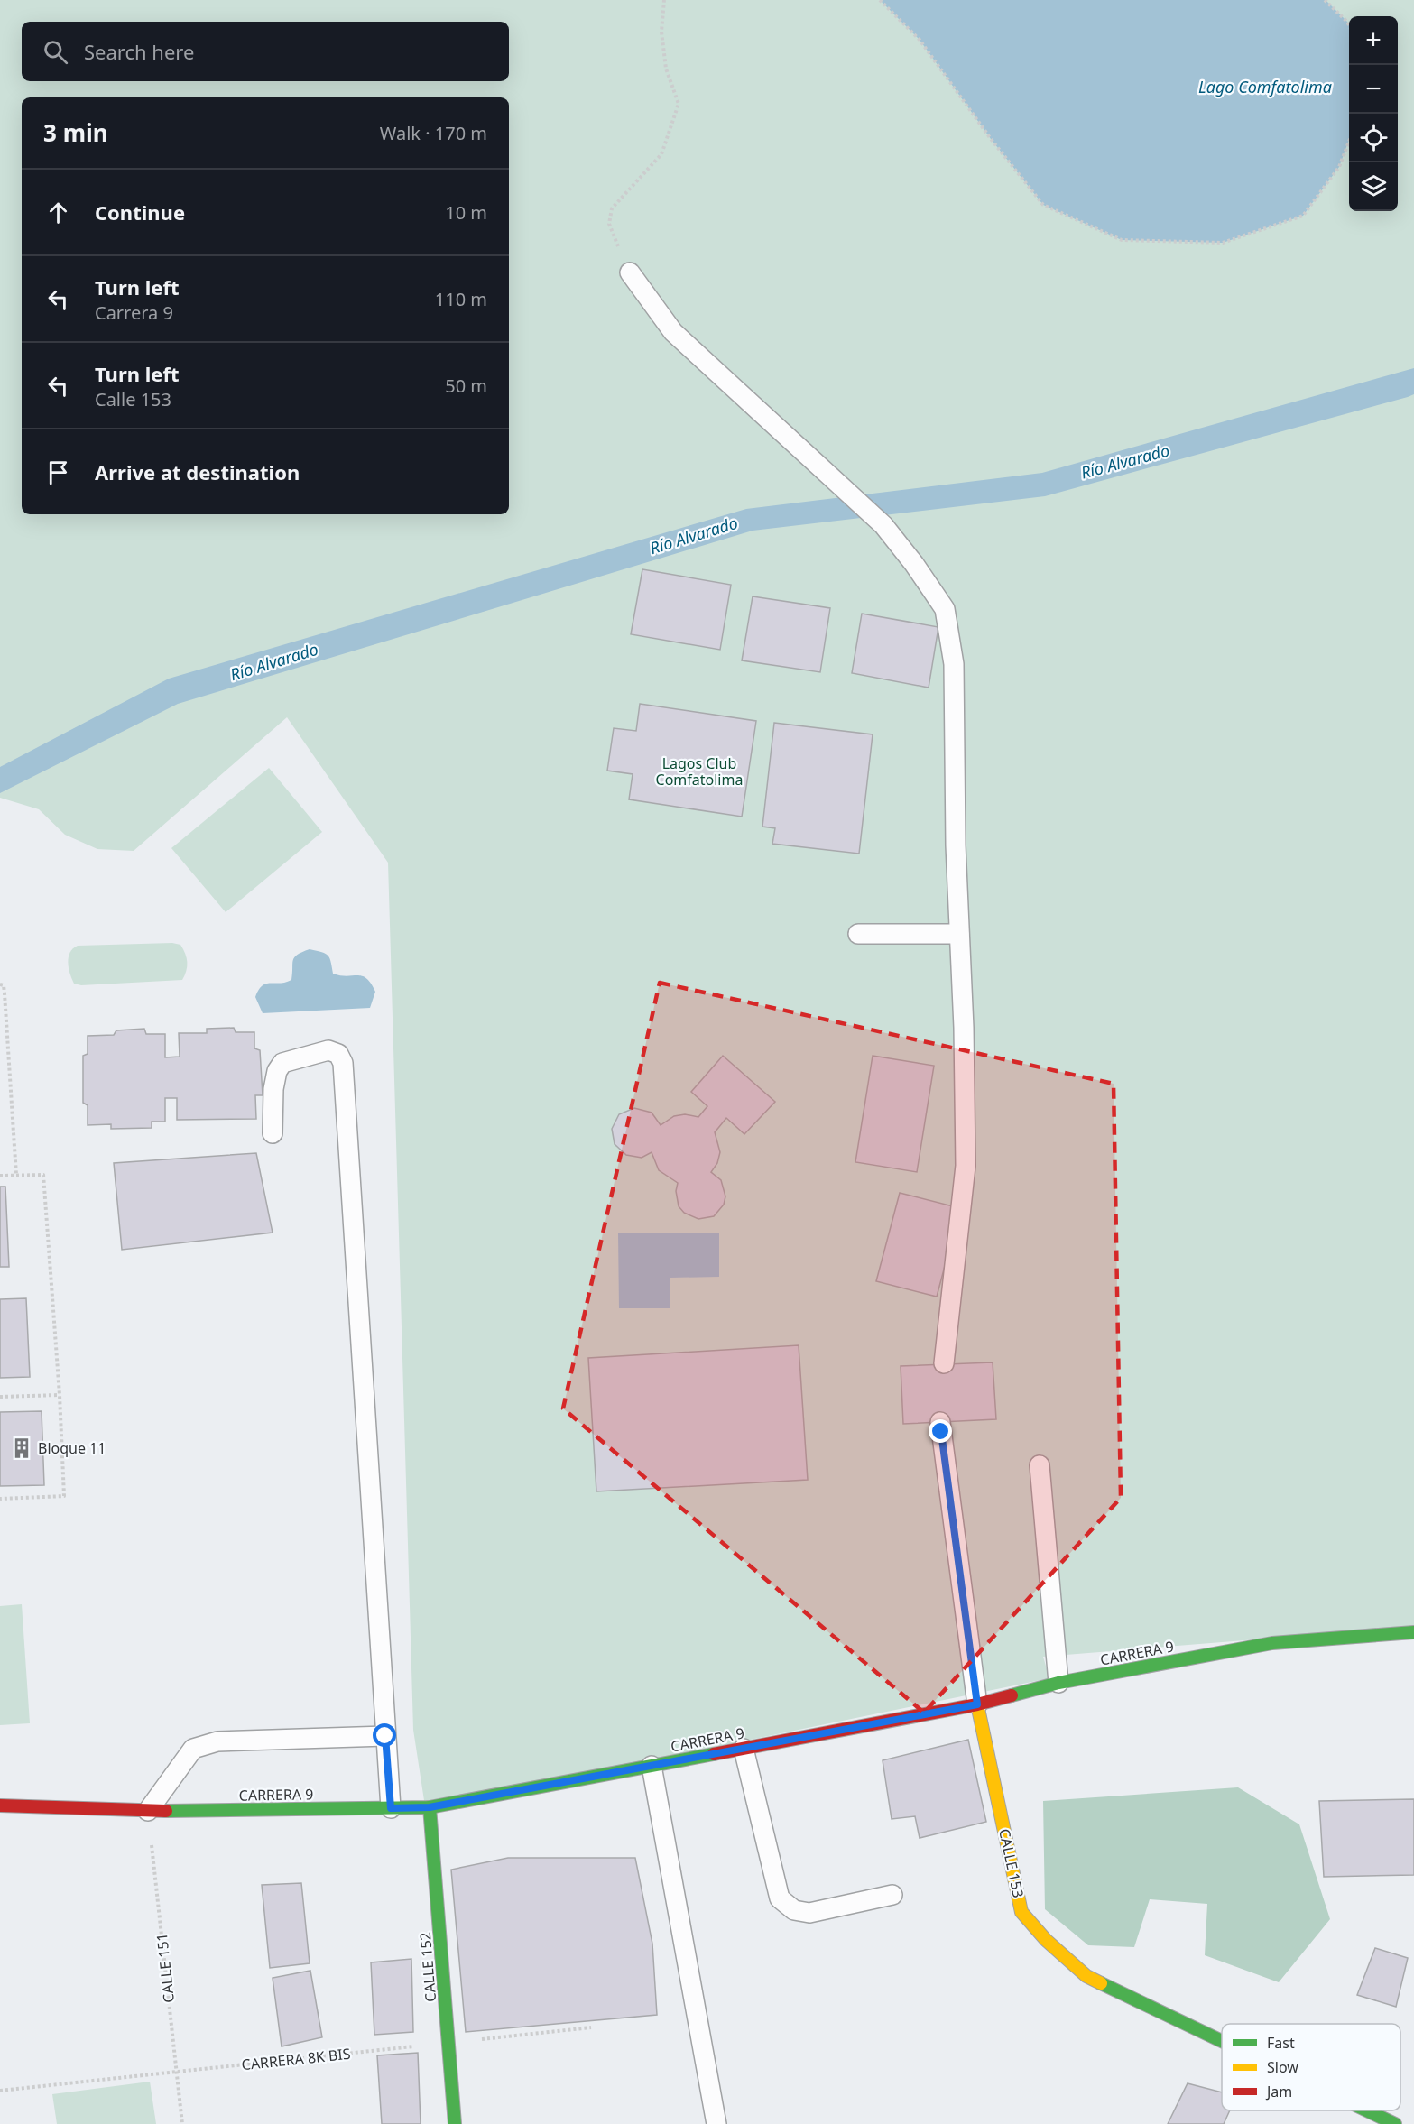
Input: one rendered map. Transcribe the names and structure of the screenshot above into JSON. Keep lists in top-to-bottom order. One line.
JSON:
{"streets":{"street":["CARRERA 9","CALLE 153","CALLE 152"],"path":["CALLE 151","CARRERA 8K BIS"]},"crossings":[["CARRERA 9","CALLE 153"],["CARRERA 9","CALLE 152"],["CARRERA 9","CALLE 151"],["CALLE 152","CARRERA 8K BIS"],["CALLE 151","CARRERA 8K BIS"]],"water":["Lago Comfatolima","Río Alvarado"],"parks":["Lagos Club Comfatolima"],"places":{"building":["Bloque 11"]},"legend":["Fast","Slow","Jam"],"page":{"map_buttons":["+","−"],"search":"Search here","heading":["3 min","Walk · 170 m"],"list":[["Continue","10 m"],["Turn left","Carrera 9","110 m"],["Turn left","Calle 153","50 m"],"Arrive at destination"]}}
